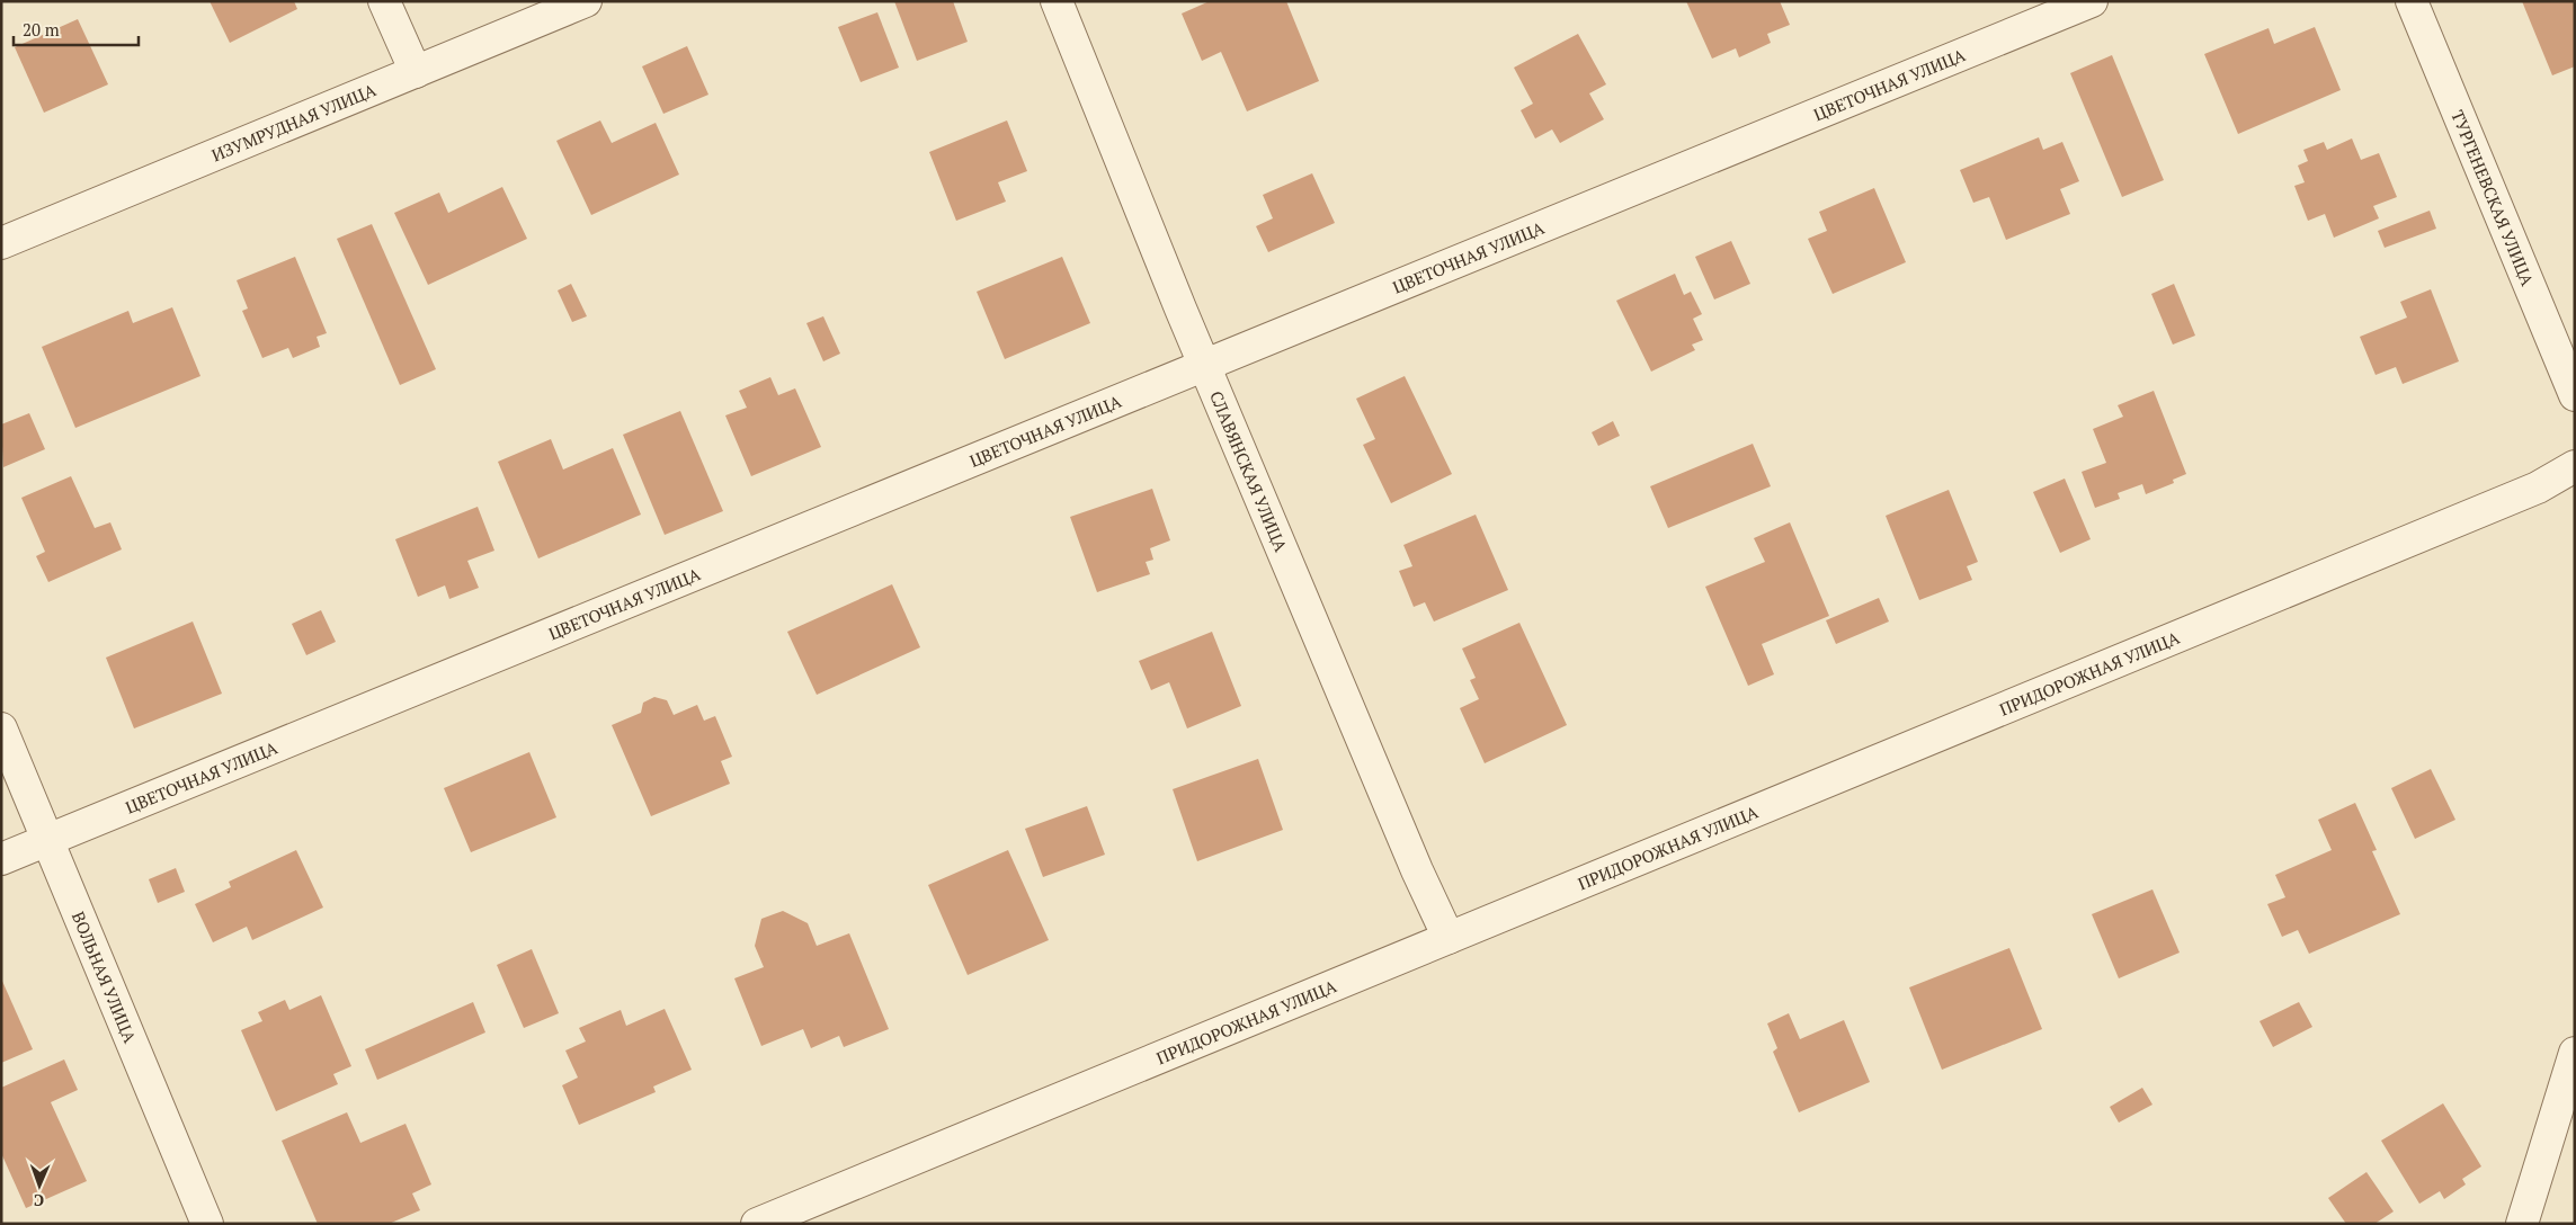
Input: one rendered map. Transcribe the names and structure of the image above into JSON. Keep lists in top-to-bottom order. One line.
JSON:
{"streets":{"street":["ЦВЕТОЧНАЯ УЛИЦА","ИЗУМРУДНАЯ УЛИЦА","ТУРГЕНЕВСКАЯ УЛИЦА","СЛАВЯНСКАЯ УЛИЦА","ПРИДОРОЖНАЯ УЛИЦА","ВОЛЬНАЯ УЛИЦА"]},"crossings":[["ЦВЕТОЧНАЯ УЛИЦА","СЛАВЯНСКАЯ УЛИЦА"],["ЦВЕТОЧНАЯ УЛИЦА","ВОЛЬНАЯ УЛИЦА"],["СЛАВЯНСКАЯ УЛИЦА","ПРИДОРОЖНАЯ УЛИЦА"]],"scale_bar":"20 m","north":"bottom"}
